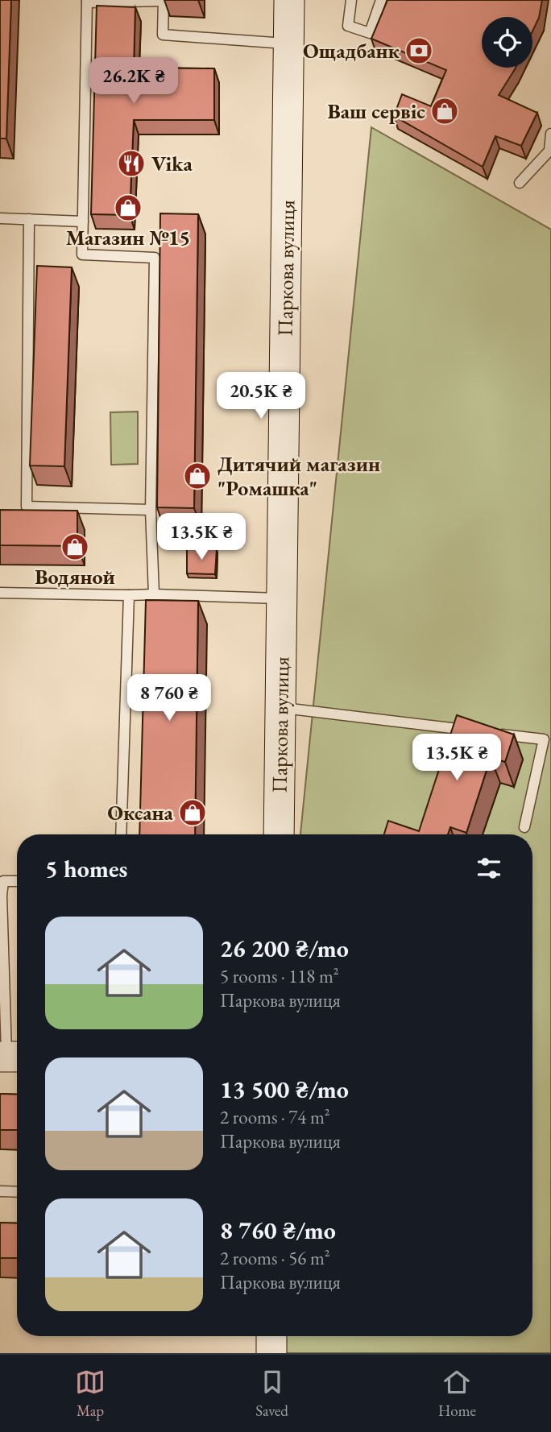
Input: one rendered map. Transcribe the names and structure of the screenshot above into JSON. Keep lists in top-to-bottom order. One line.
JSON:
{"streets":{"street":["Паркова вулиця"]},"places":{"bank":["Ощадбанк"],"shop":["Ваш сервіс","Магазин №15","Дитячий магазин \"Ромашка\"","Водяной","Оксана"],"restaurant":["Vika"]},"page":{"price":["26.2K ₴","20.5K ₴","13.5K ₴","8 760 ₴","13.5K ₴"],"heading":"5 homes","list":[{"name":"26 200 ₴/mo","note":"5 rooms · 118 m² · Паркова вулиця"},{"name":"13 500 ₴/mo","note":"2 rooms · 74 m² · Паркова вулиця"},{"name":"8 760 ₴/mo","note":"2 rooms · 56 m² · Паркова вулиця"}],"tabs":["Map","Saved","Home"]}}
